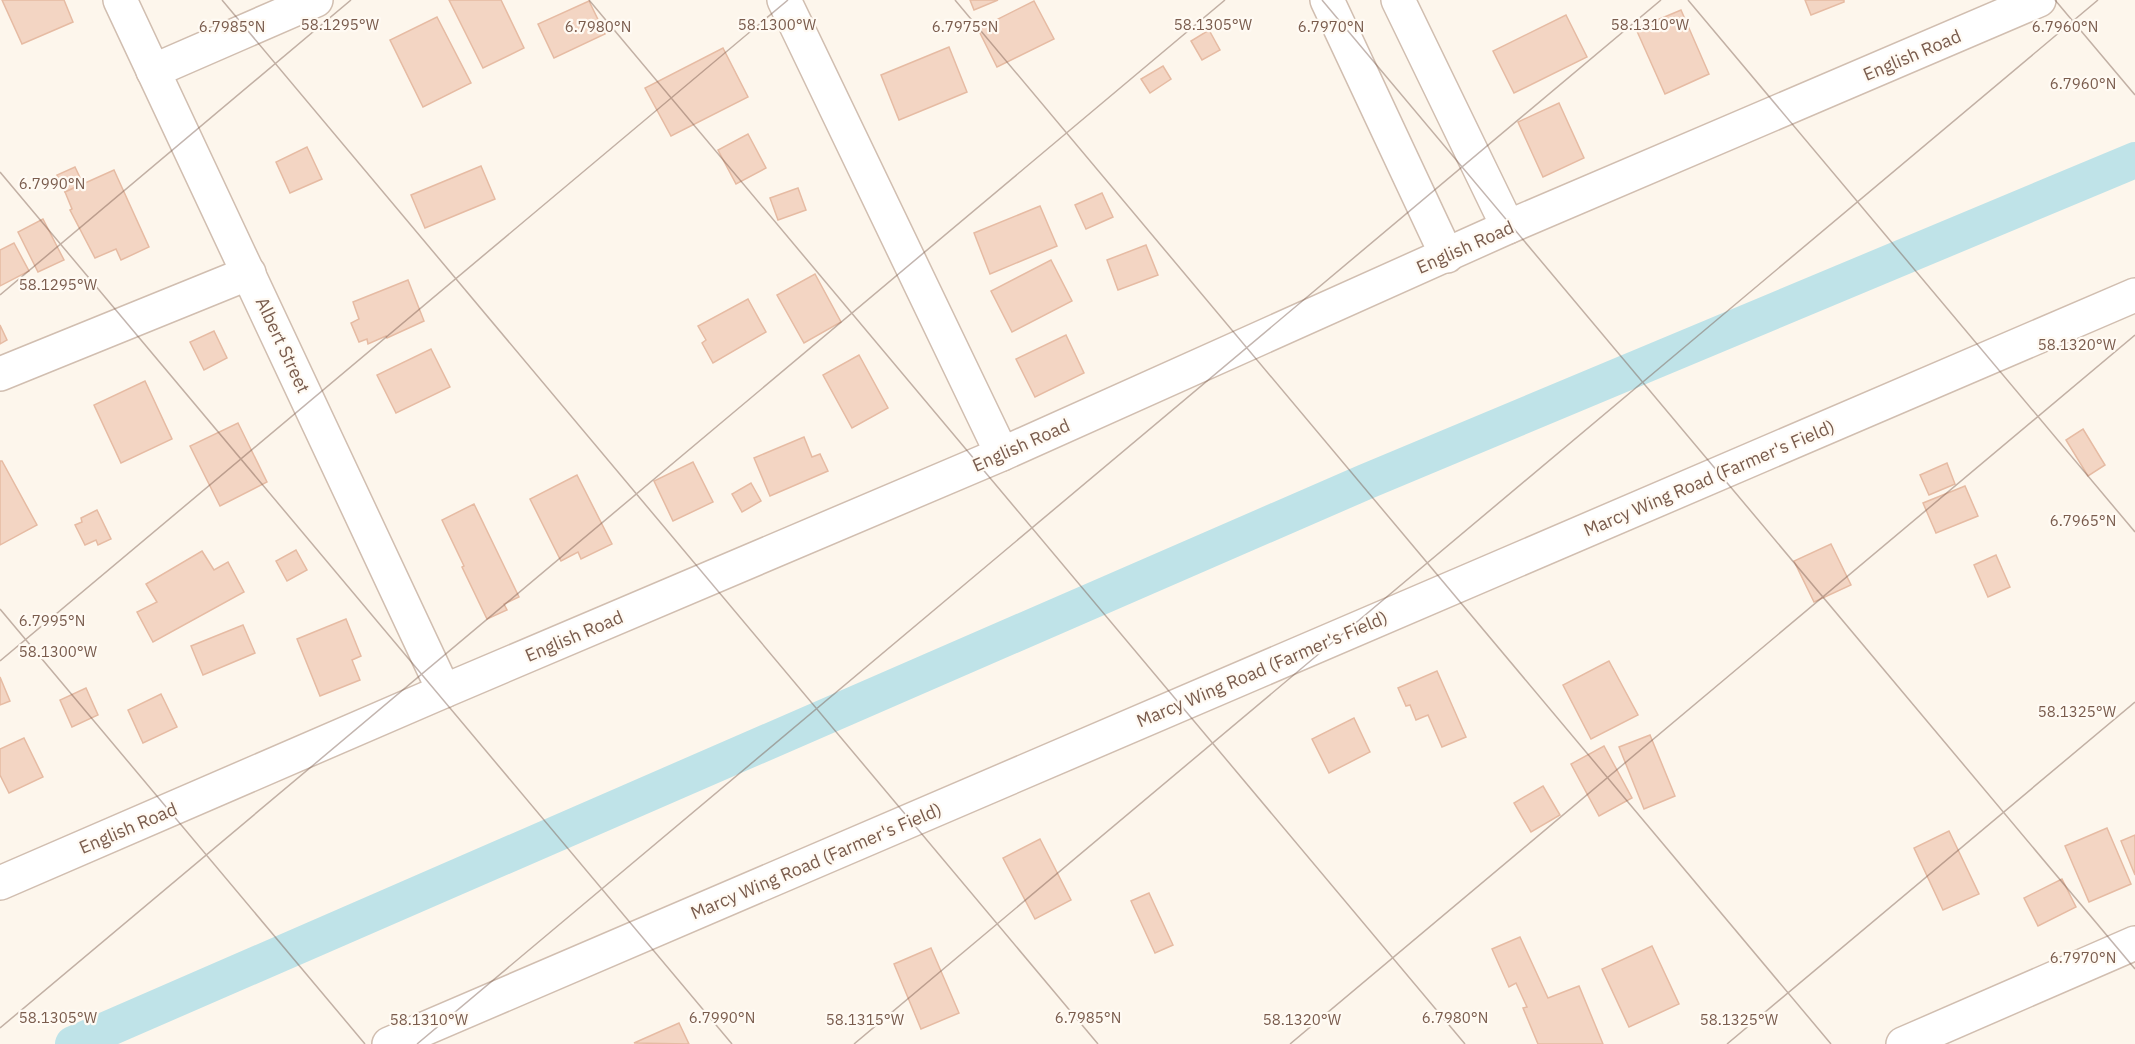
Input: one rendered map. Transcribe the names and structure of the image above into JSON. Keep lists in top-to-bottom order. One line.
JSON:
{"streets":{"street":["English Road","Albert Street","Marcy Wing Road (Farmer's Field)"]},"crossings":[["English Road","Albert Street"]],"coordinates":["58.1295°W","58.1300°W","58.1305°W","58.1310°W","6.7985°N","6.7980°N","6.7975°N","6.7970°N","6.7960°N","6.7990°N","58.1320°W","6.7965°N","6.7995°N","58.1325°W","58.1315°W"]}
